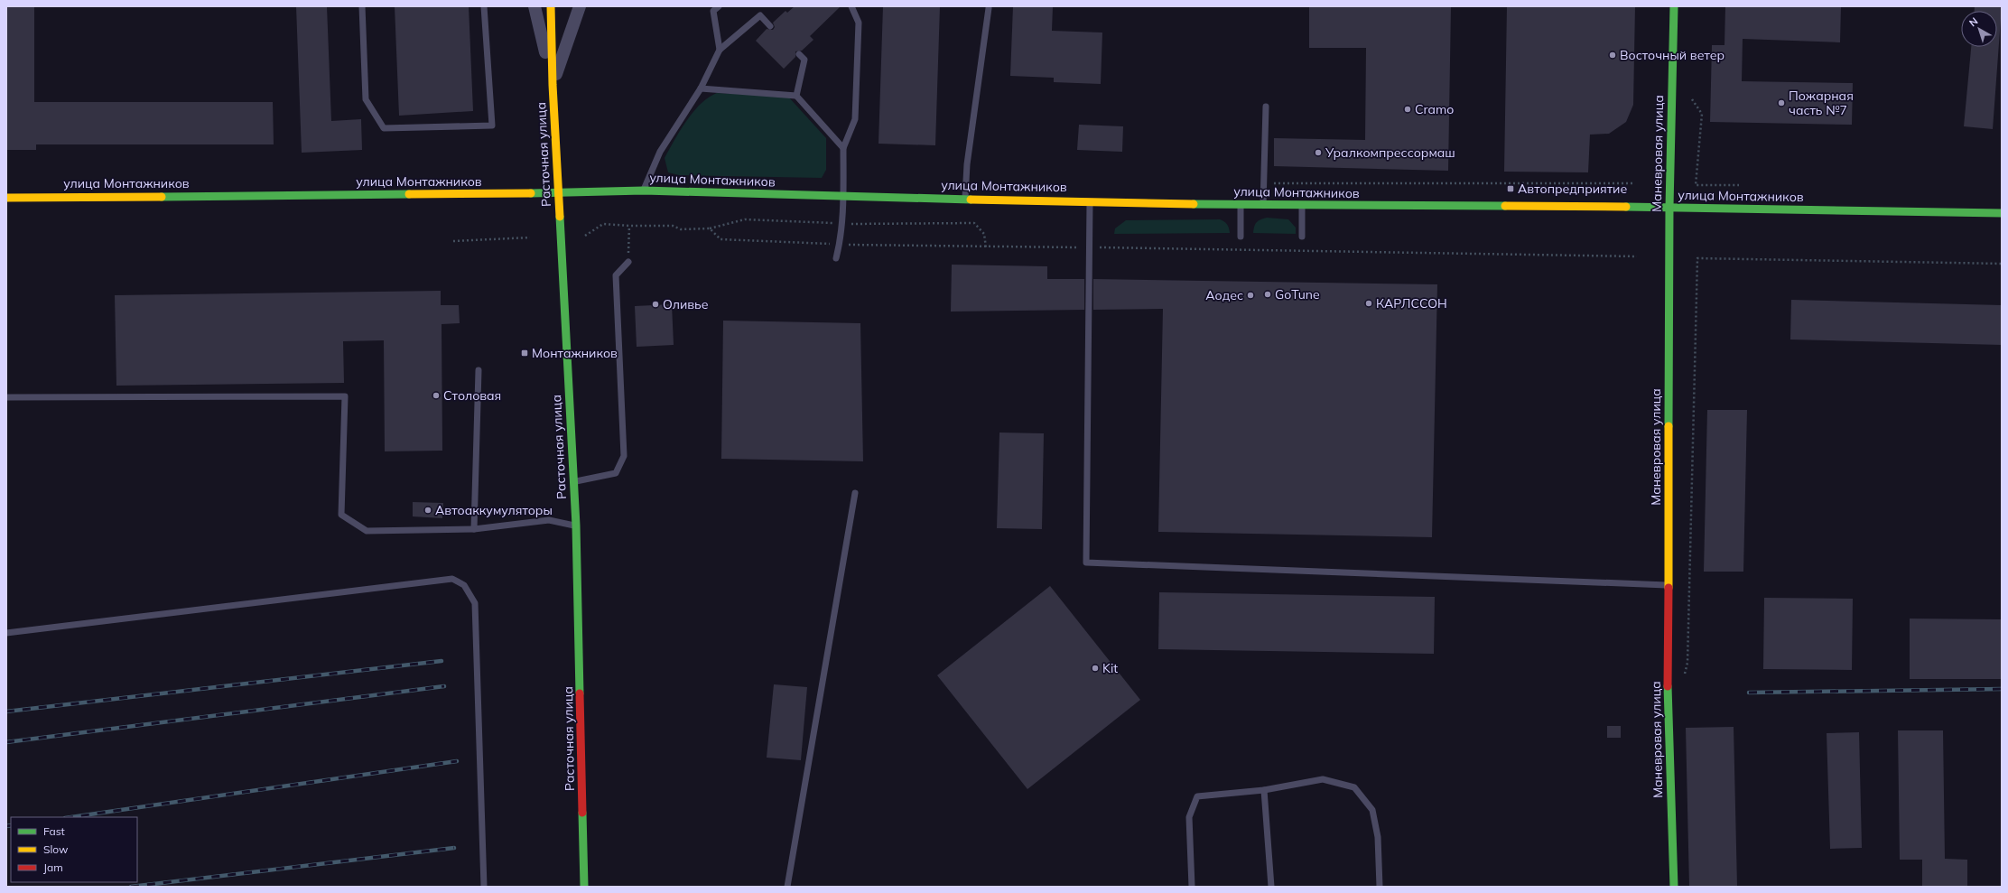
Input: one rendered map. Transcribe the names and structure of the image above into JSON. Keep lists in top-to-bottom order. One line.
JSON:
{"streets":{"street":["Маневровая улица","Расточная улица","улица Монтажников"]},"crossings":[["Маневровая улица","улица Монтажников"],["Расточная улица","улица Монтажников"]],"places":{"other":["Восточный ветер","Пожарная часть №7","Cramo","Уралкомпрессормаш","GoTune","Аодес","КАРЛССОН","Оливье","Столовая","Автоаккумуляторы","Kit"],"transit":["Автопредприятие","Монтажников"]},"legend":["Fast","Slow","Jam"],"north":"top left"}
